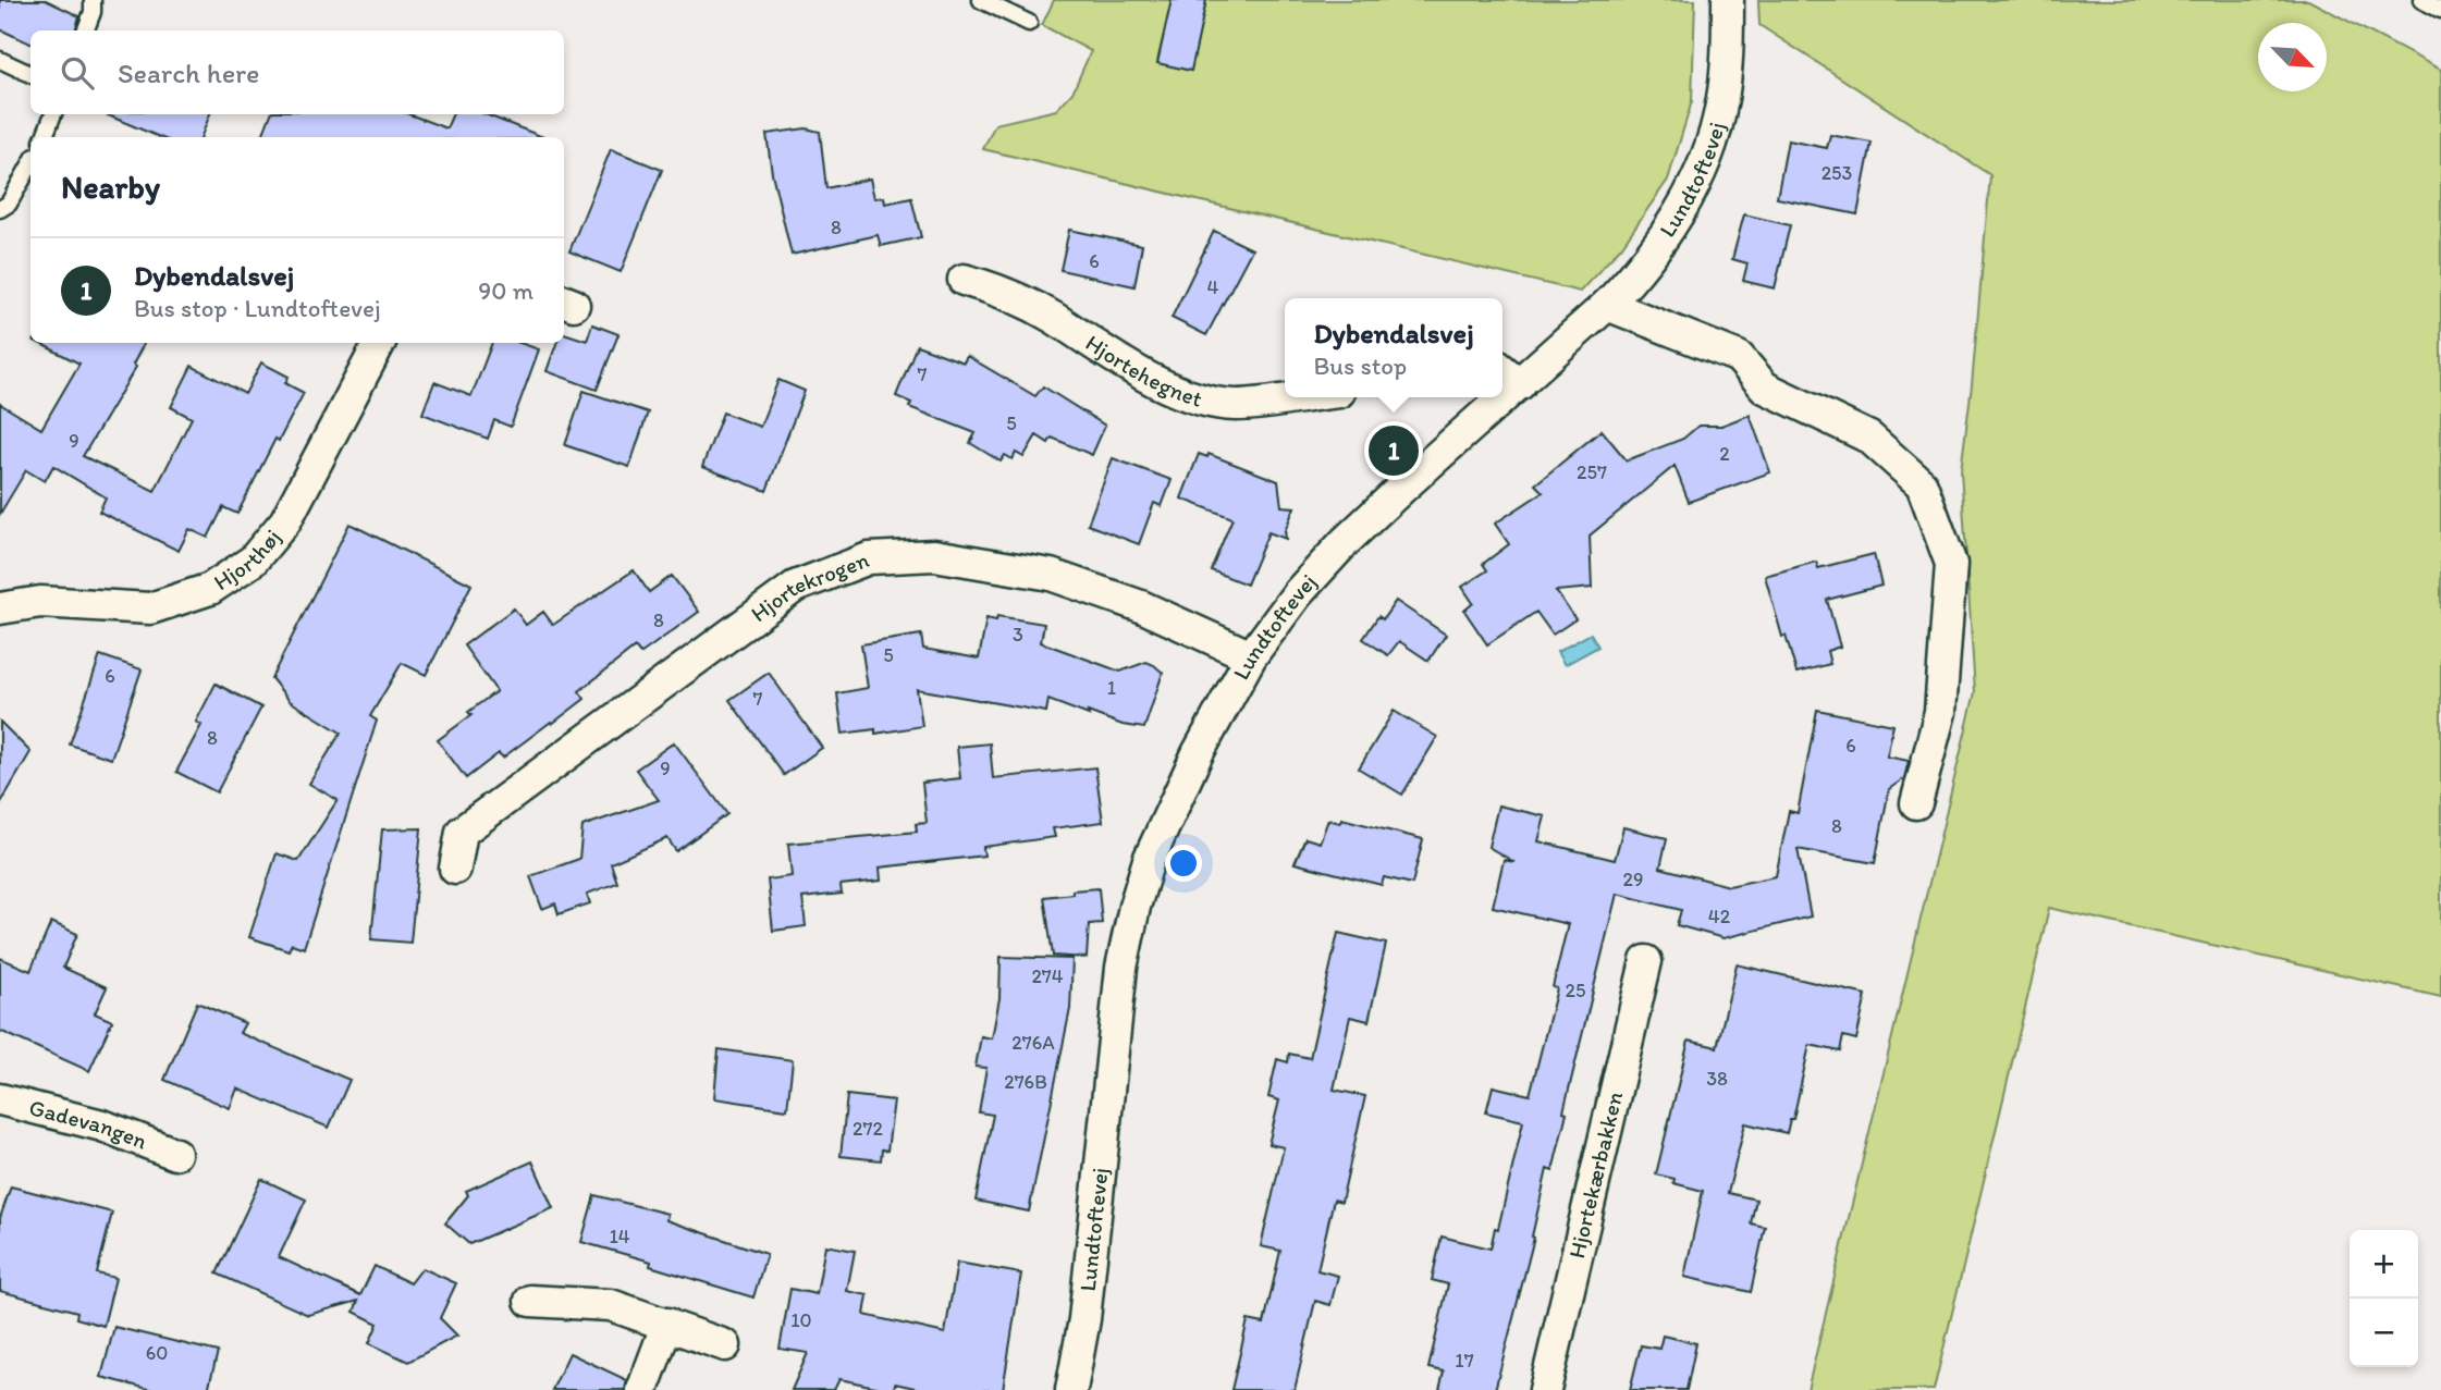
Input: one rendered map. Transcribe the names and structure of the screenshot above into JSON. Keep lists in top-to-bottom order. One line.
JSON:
{"streets":{"street":["Lundtoftevej","Hjortehegnet","Hjorthøj","Hjortekrogen","Gadevangen","Hjortekærbakken"]},"crossings":[["Lundtoftevej","Hjortekrogen"]],"house_numbers":["253","8","6","4","7","5","9","2","257","8","3","5","6","1","7","8","6","9","8","29","42","274","25","276A","38","276B","272","14","10","60","17"],"north":"bottom right","page":{"search":"Search here","heading":"Nearby","list":[{"mark":"1","name":"Dybendalsvej","note":"Bus stop · Lundtoftevej","value":"90 m"}],"popup":["Dybendalsvej","Bus stop"],"pins":"1","map_buttons":["+","−"]}}
